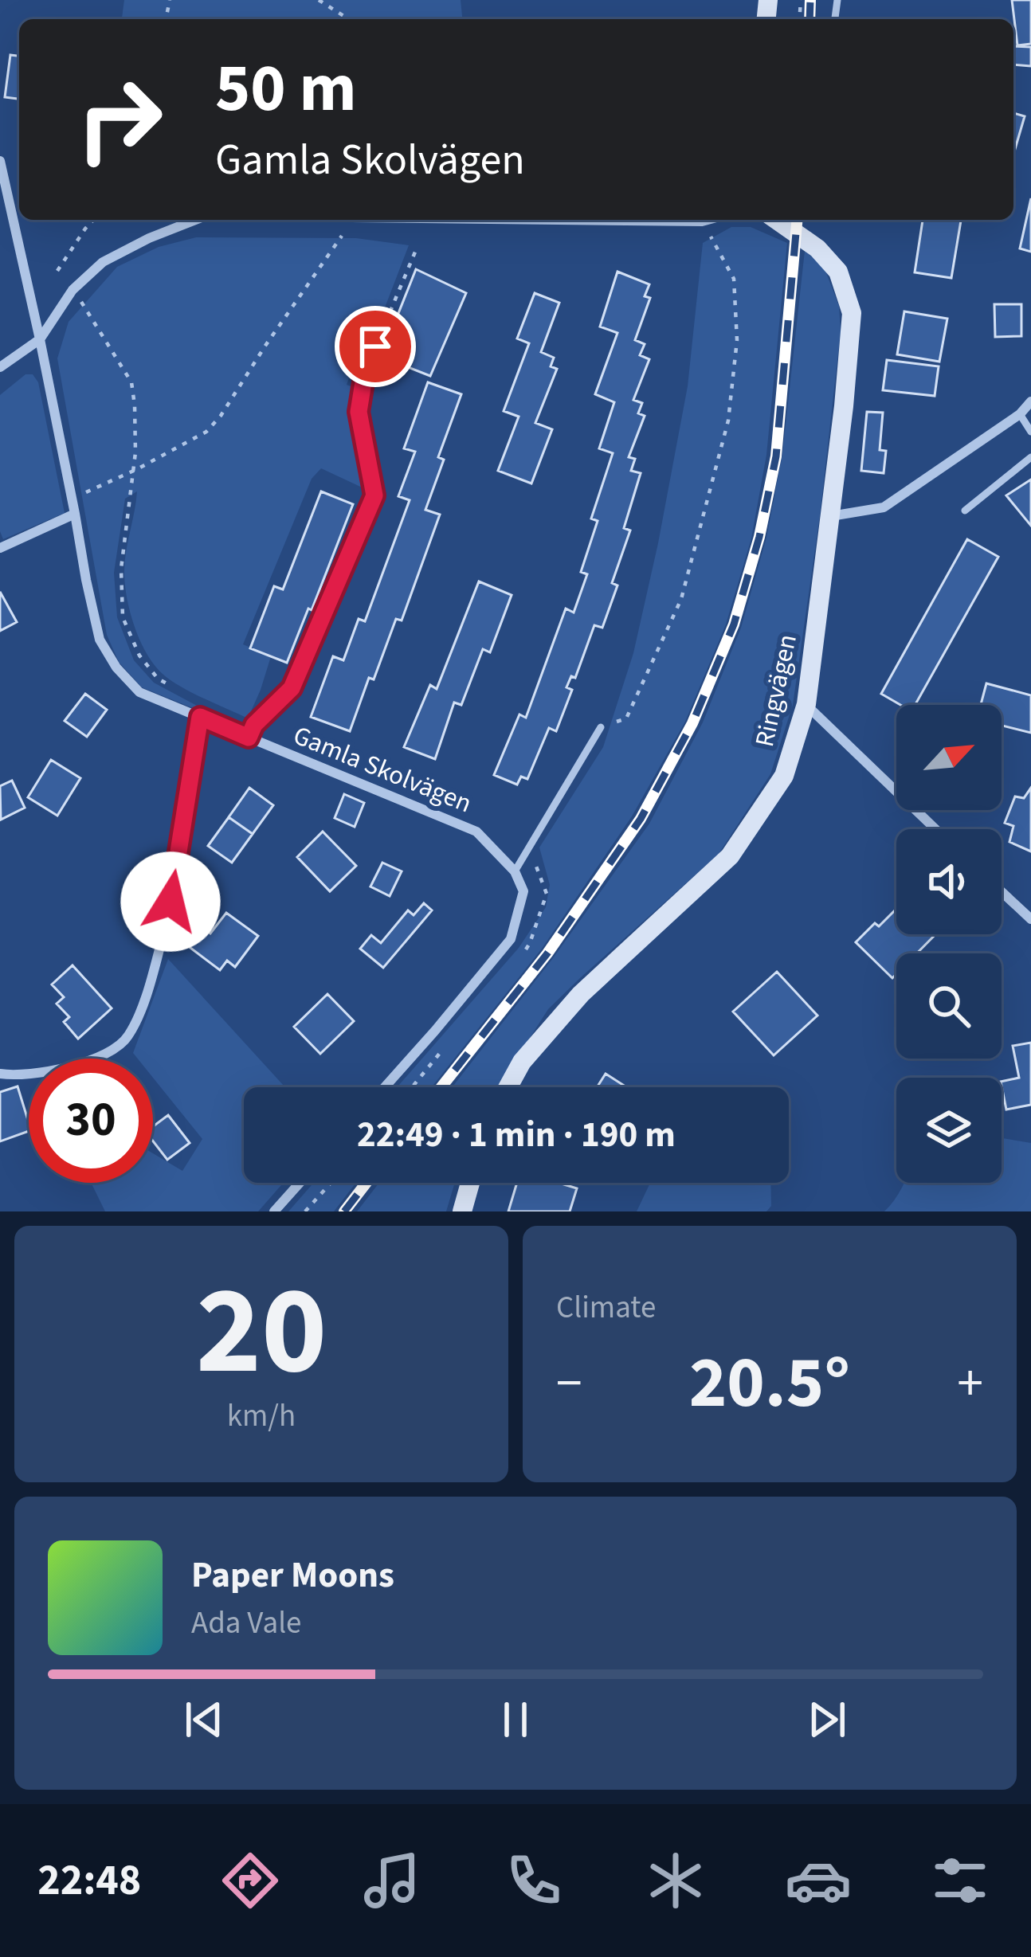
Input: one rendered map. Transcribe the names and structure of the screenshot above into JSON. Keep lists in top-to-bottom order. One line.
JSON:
{"streets":{"street":["Ringvägen","Gamla Skolvägen"]},"north":"top right","page":{"turn":["50 m","Gamla Skolvägen"],"limit":"30","trip":"22:49 · 1 min · 190 m","tile":[["20","km/h"],"Climate"],"heat":["−","20.5°","+"],"song":["Paper Moons","Ada Vale"],"tabs":"22:48"}}
